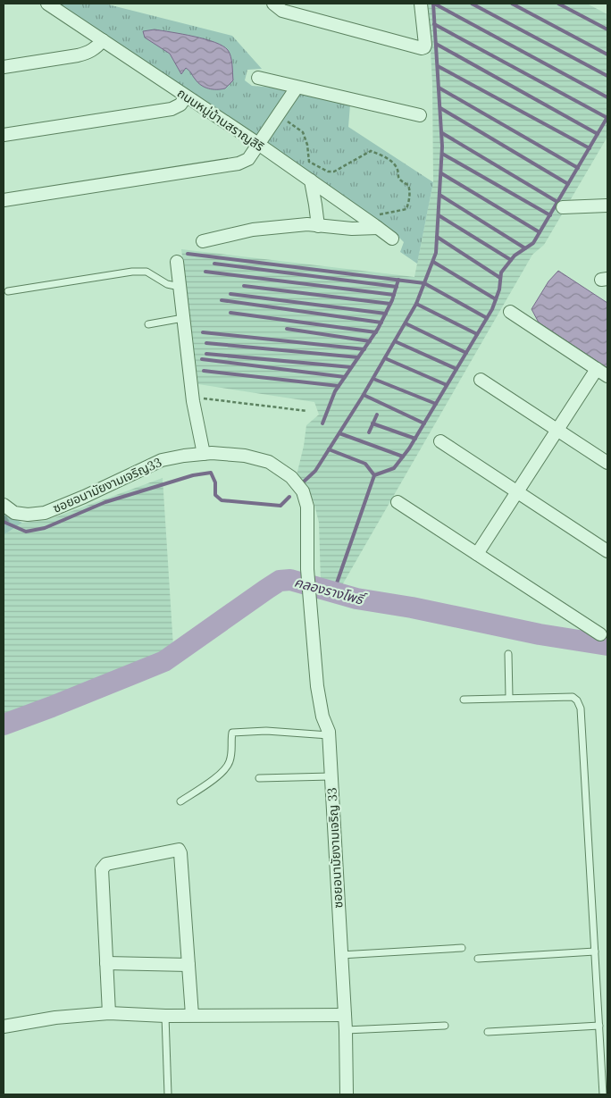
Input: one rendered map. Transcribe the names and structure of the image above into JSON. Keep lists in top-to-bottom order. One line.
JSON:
{"streets":{"street":["ถนนหมู่บ้านสราญสิริ","ซอยอนามัยงามเจริญ33","ซอยอนามัยงามเจริญ 33"]},"crossings":[["ซอยอนามัยงามเจริญ33","ซอยอนามัยงามเจริญ 33"]],"water":["คลองรางโพธิ์"]}
